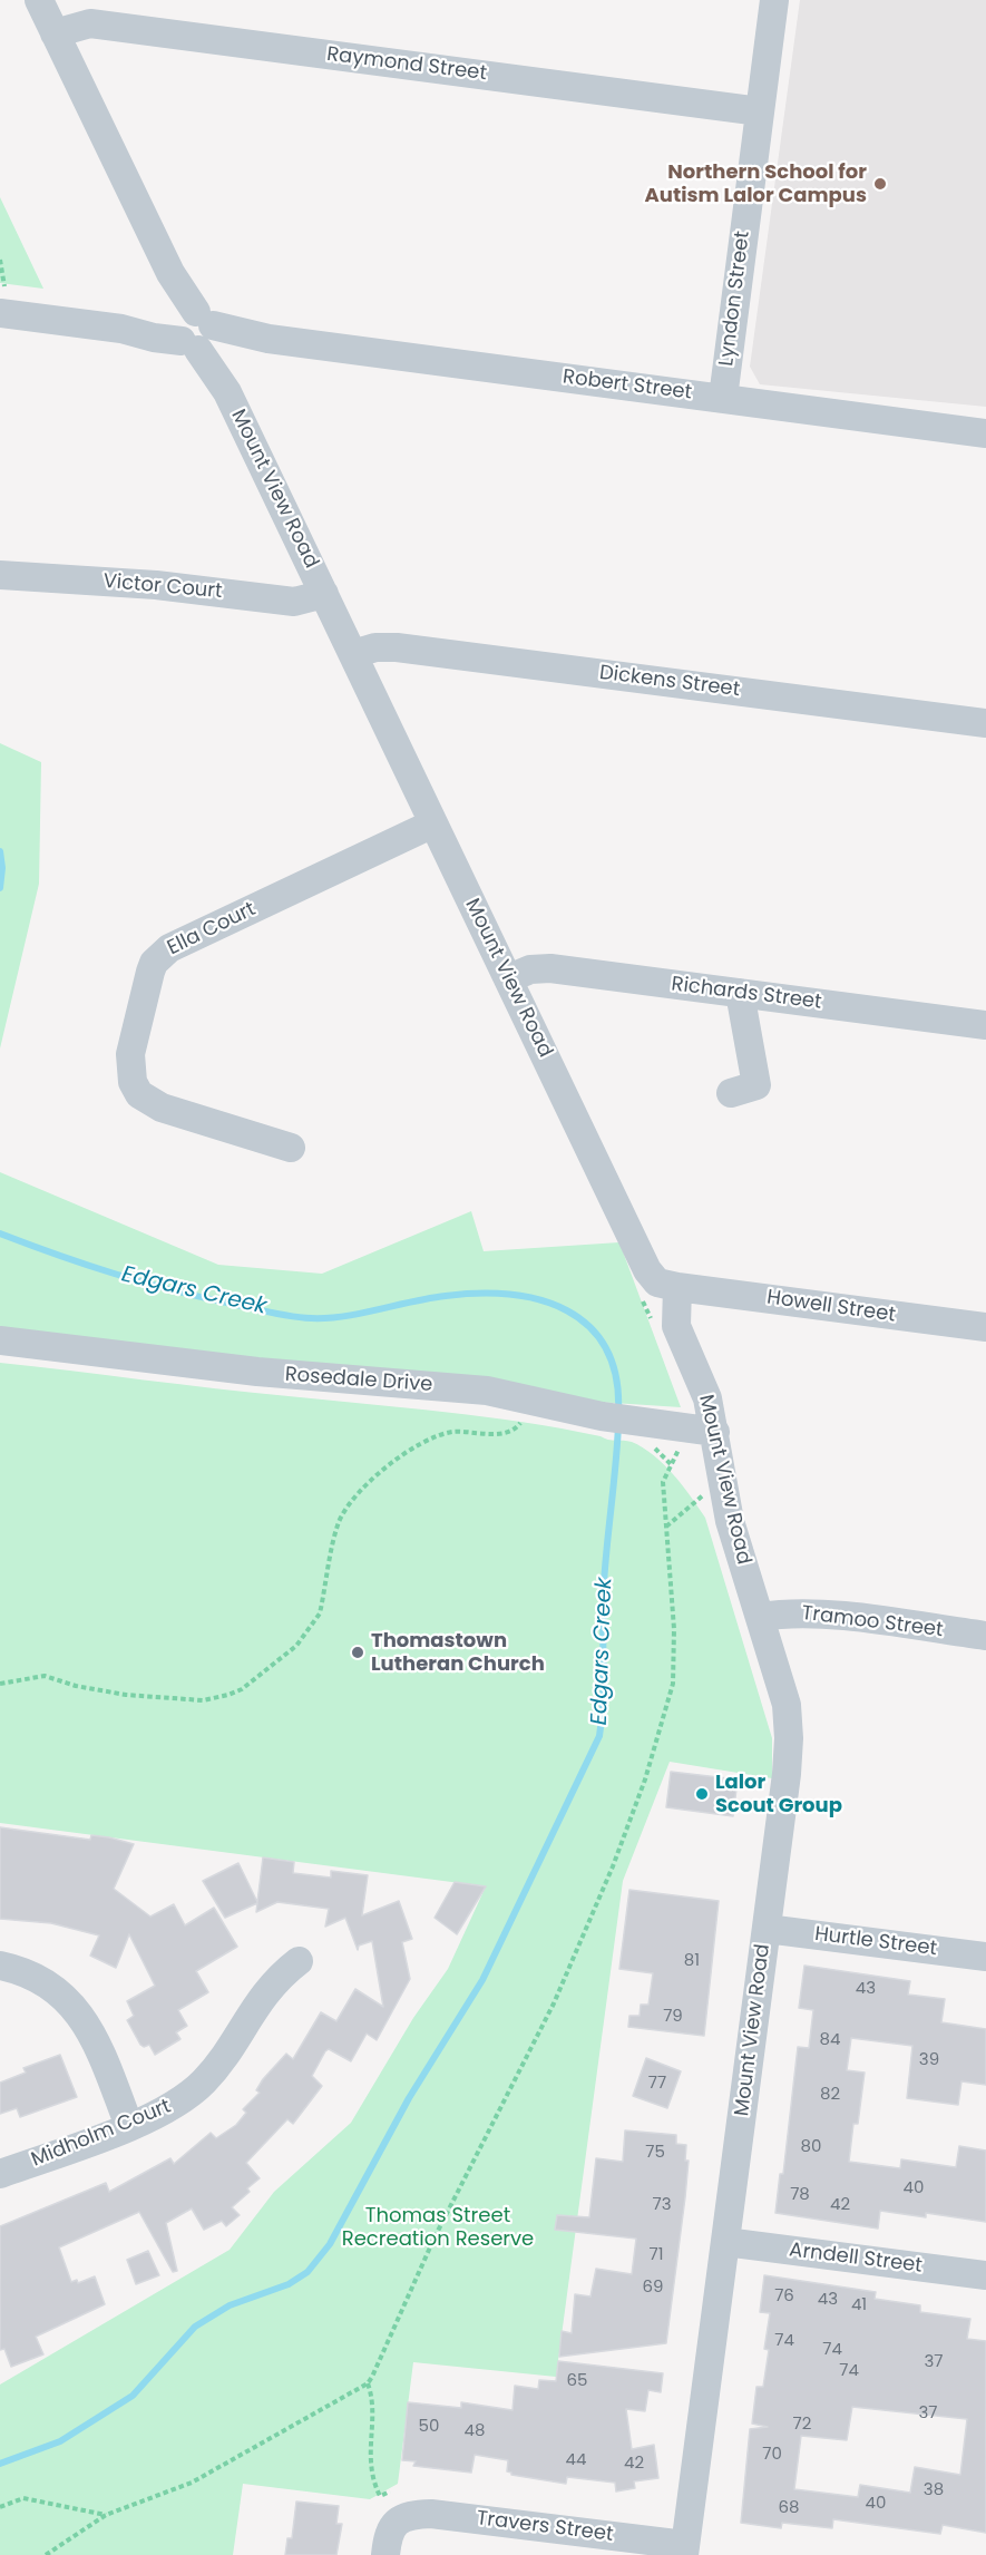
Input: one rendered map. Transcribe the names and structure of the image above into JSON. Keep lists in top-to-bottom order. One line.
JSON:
{"streets":{"street":["Raymond Street","Lyndon Street","Robert Street","Mount View Road","Victor Court","Dickens Street","Ella Court","Richards Street","Howell Street","Rosedale Drive","Tramoo Street","Hurtle Street","Midholm Court","Arndell Street","Travers Street"]},"crossings":[["Raymond Street","Lyndon Street"],["Raymond Street","Mount View Road"],["Lyndon Street","Robert Street"],["Robert Street","Mount View Road"],["Mount View Road","Victor Court"],["Mount View Road","Dickens Street"],["Mount View Road","Ella Court"],["Mount View Road","Richards Street"],["Mount View Road","Howell Street"],["Mount View Road","Rosedale Drive"],["Mount View Road","Tramoo Street"],["Mount View Road","Hurtle Street"],["Mount View Road","Arndell Street"],["Mount View Road","Travers Street"]],"water":["Edgars Creek"],"parks":["Thomas Street Recreation Reserve"],"places":["Northern School for Autism Lalor Campus","Thomastown Lutheran Church","Lalor Scout Group"],"house_numbers":["81","43","79","84","39","77","82","80","75","40","78","73","42","71","69","76","43","41","74","74","37","74","65","37","72","50","48","70","44","42","38","40","68"]}
